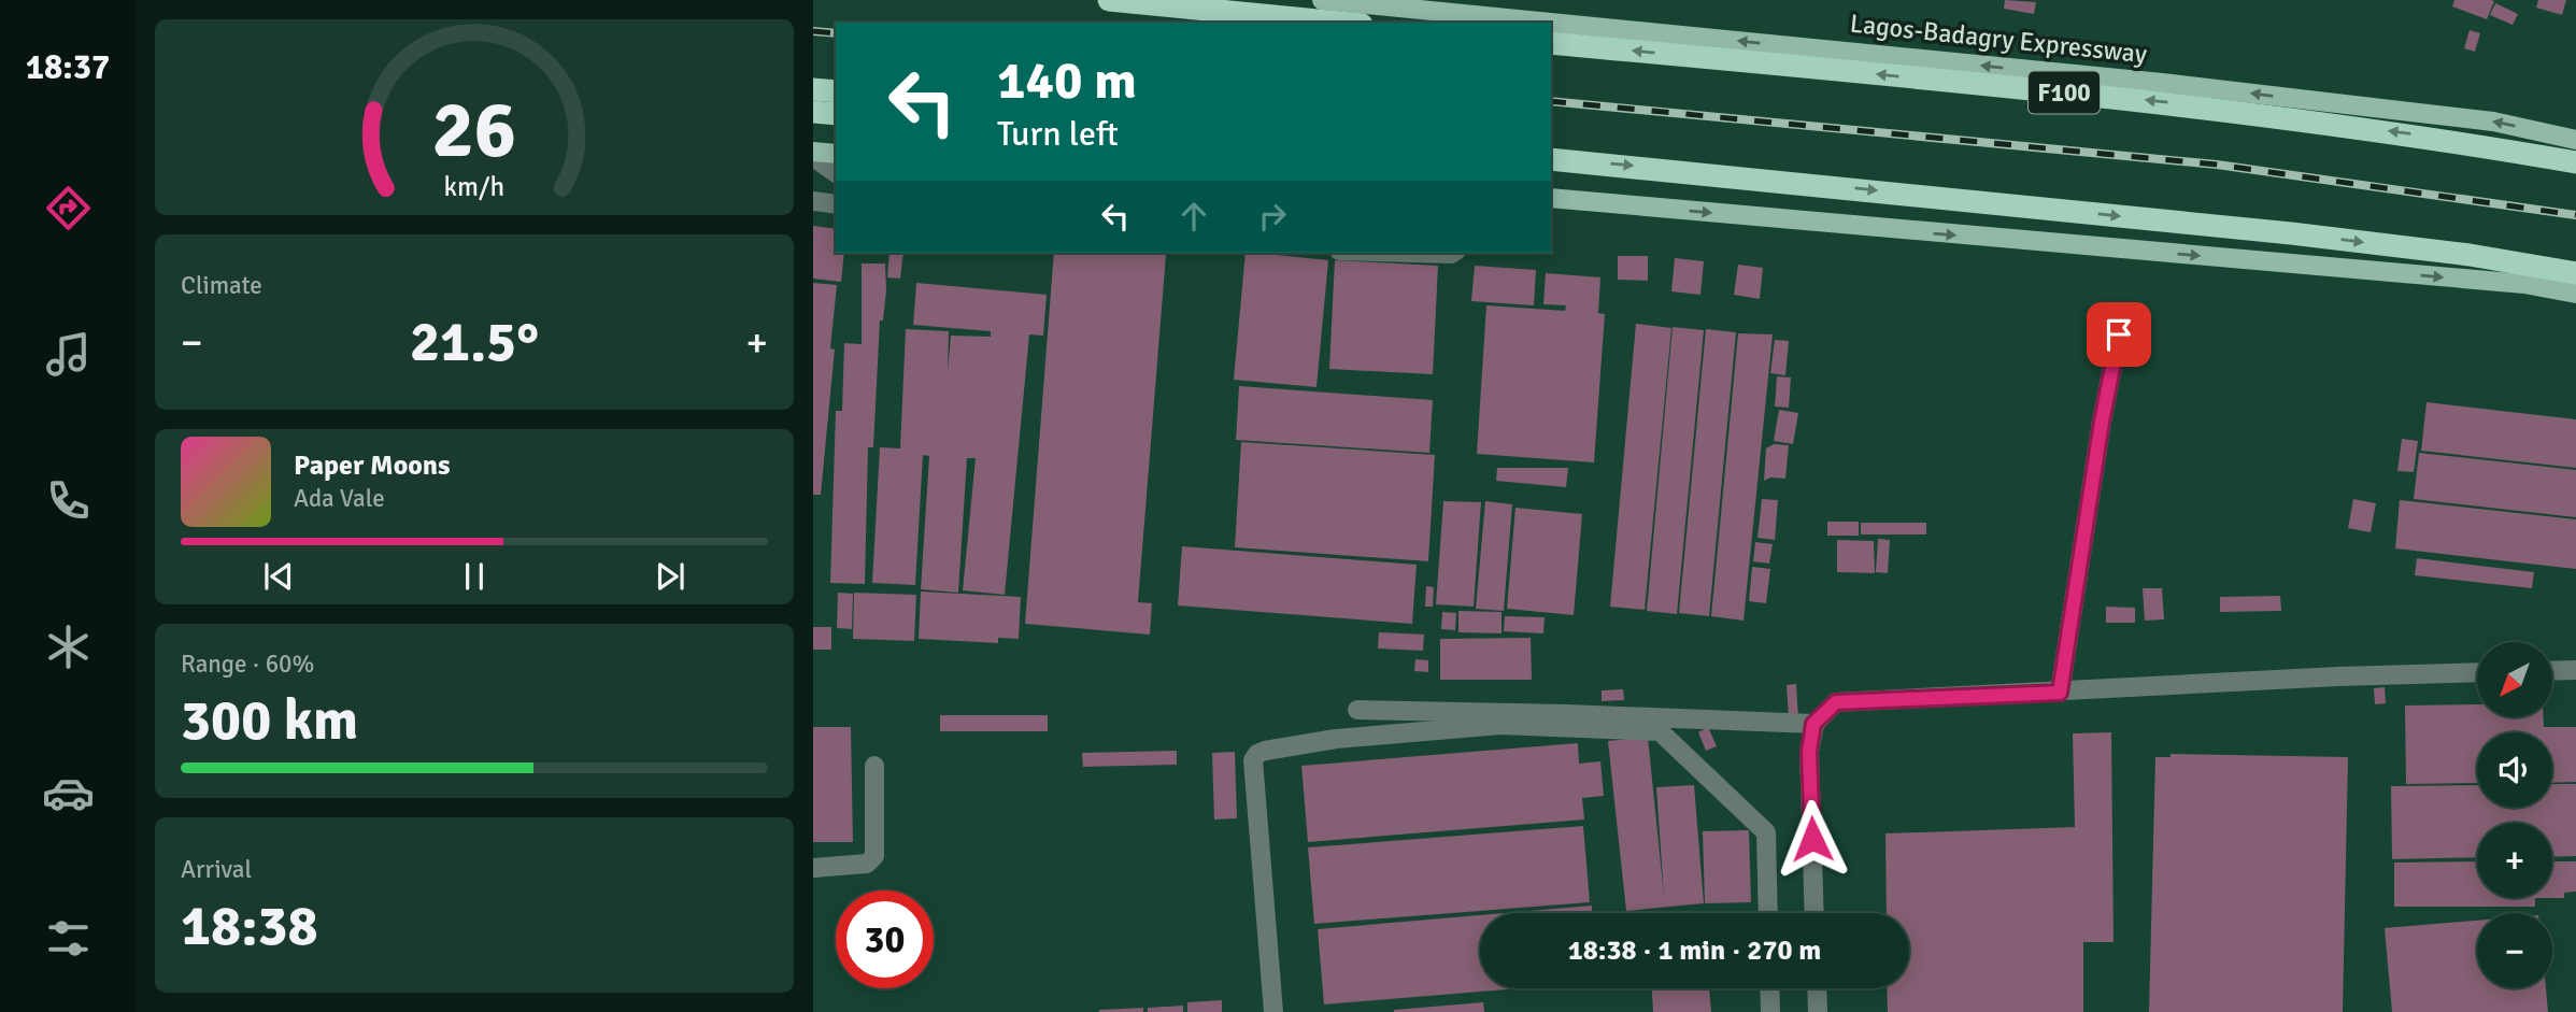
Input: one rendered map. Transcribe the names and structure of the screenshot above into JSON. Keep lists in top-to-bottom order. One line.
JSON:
{"streets":{"highway":["Lagos-Badagry Expressway","F100"]},"north":"bottom left","page":{"tabs":"18:37","turn":["140 m","Turn left"],"tile":["Climate",["Range · 60%","300 km"],["Arrival","18:38"]],"heat":["−","21.5°","+"],"song":["Paper Moons","Ada Vale"],"map_buttons":["+","−"],"limit":"30","trip":"18:38 · 1 min · 270 m","gauge":["26","km/h"]}}
